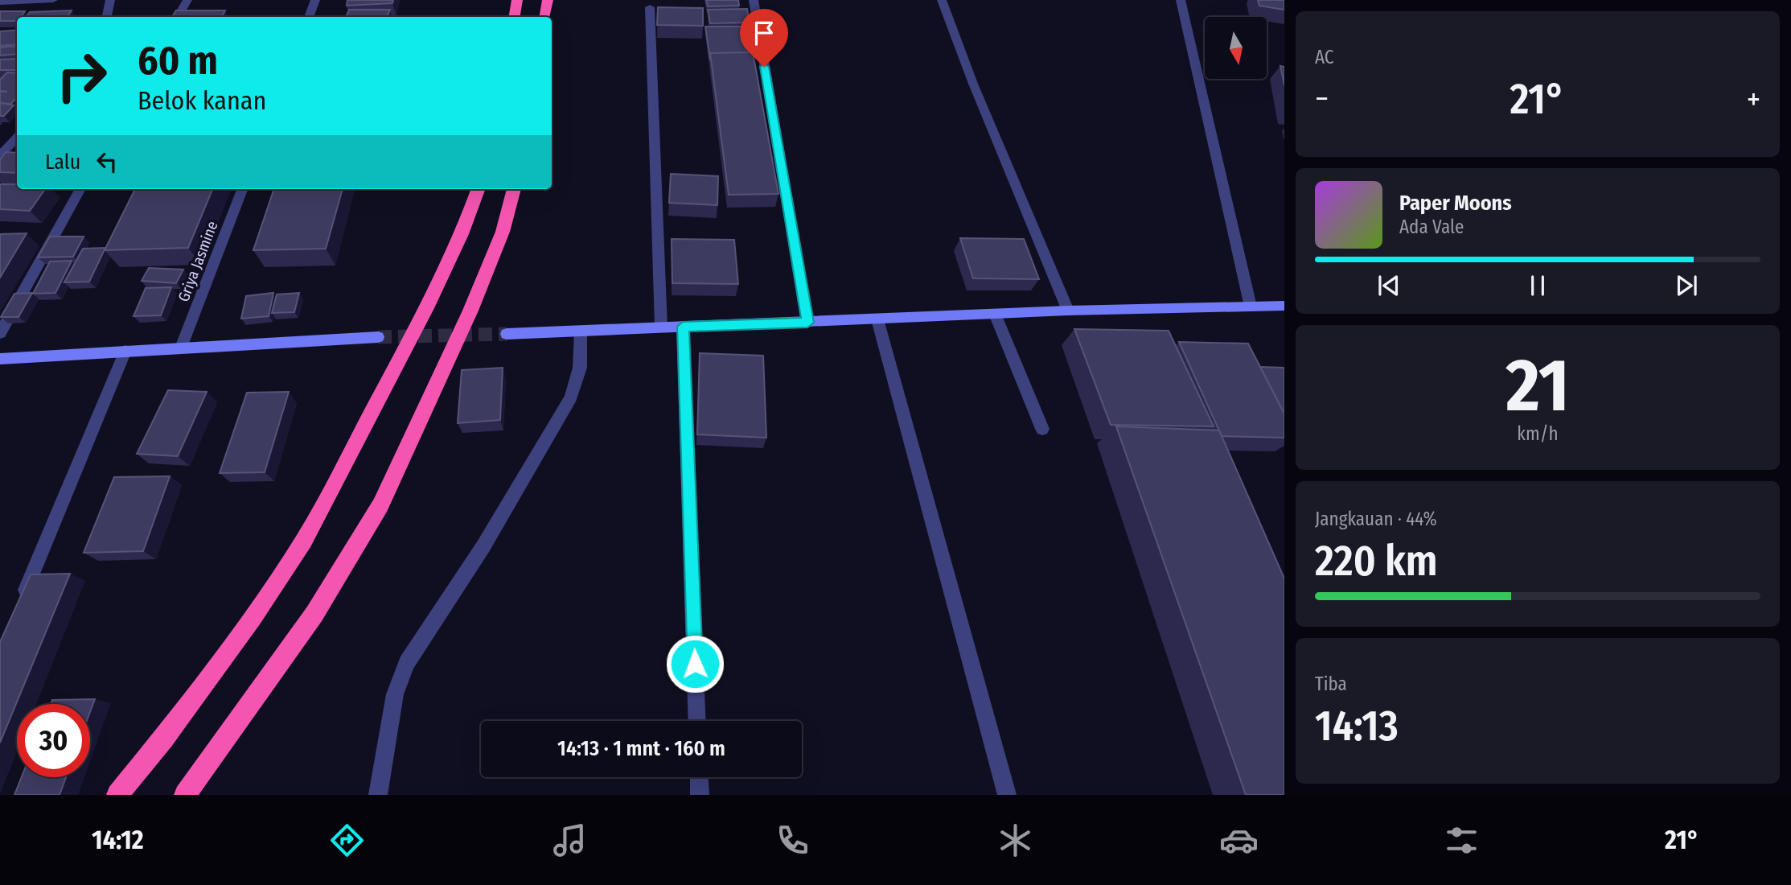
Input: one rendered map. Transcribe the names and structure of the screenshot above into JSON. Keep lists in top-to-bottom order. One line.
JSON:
{"streets":{"street":["Griya Jasmine"]},"north":"bottom","page":{"tile":["AC",["21","km/h"],["Jangkauan · 44%","220 km"],["Tiba","14:13"]],"turn":["60 m","Belok kanan"],"heat":["−","21°","+"],"then":"Lalu","song":["Paper Moons","Ada Vale"],"limit":"30","trip":"14:13 · 1 mnt · 160 m","tabs":["14:12","21°"]}}
